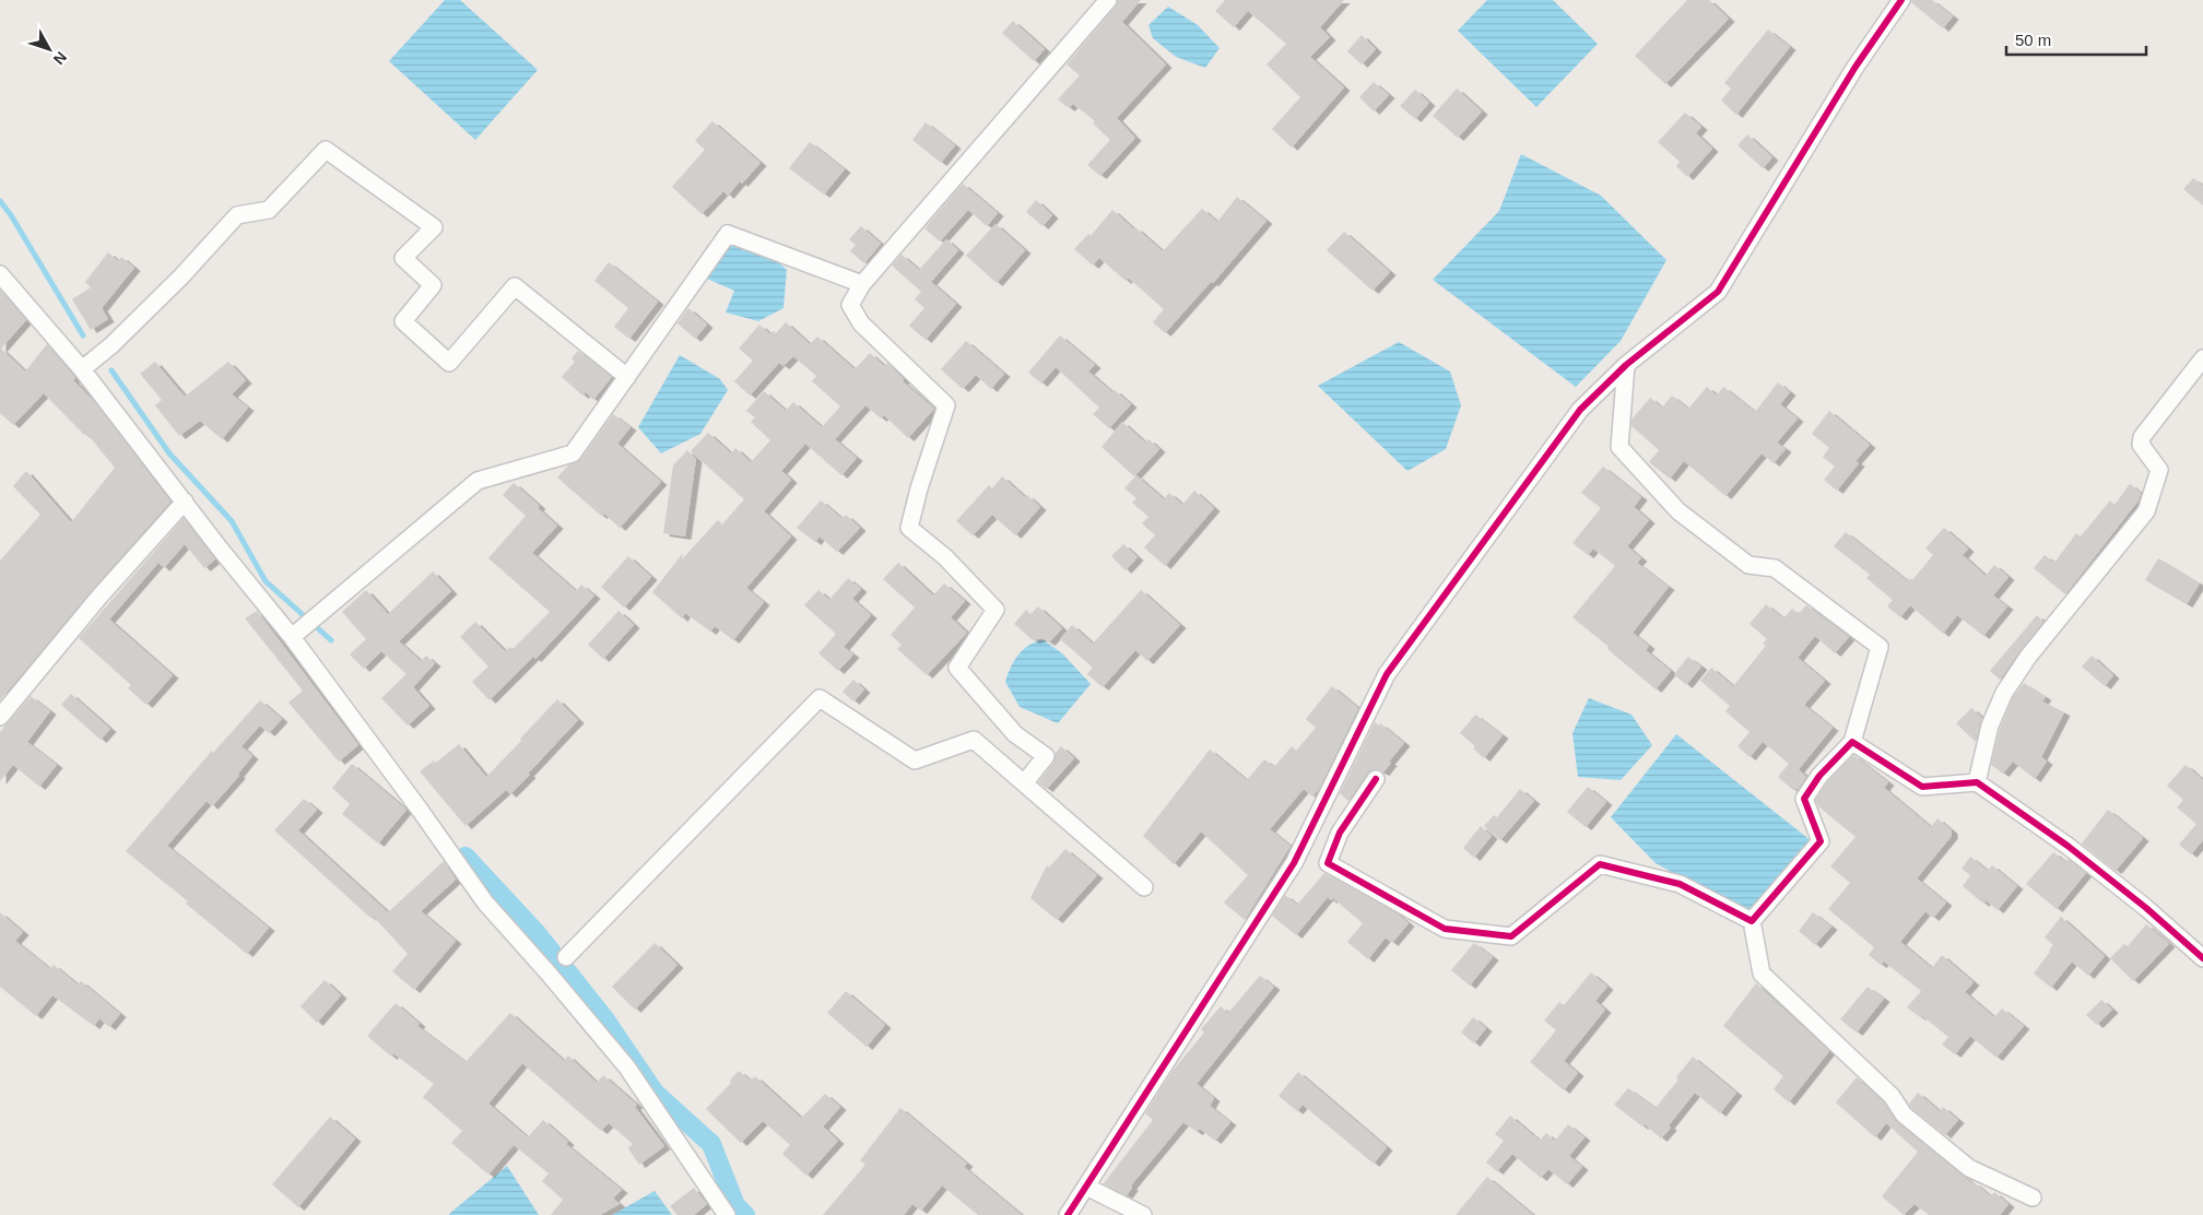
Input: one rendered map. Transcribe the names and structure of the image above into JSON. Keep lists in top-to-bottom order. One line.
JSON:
{"scale_bar":"50 m","north":"bottom right"}
